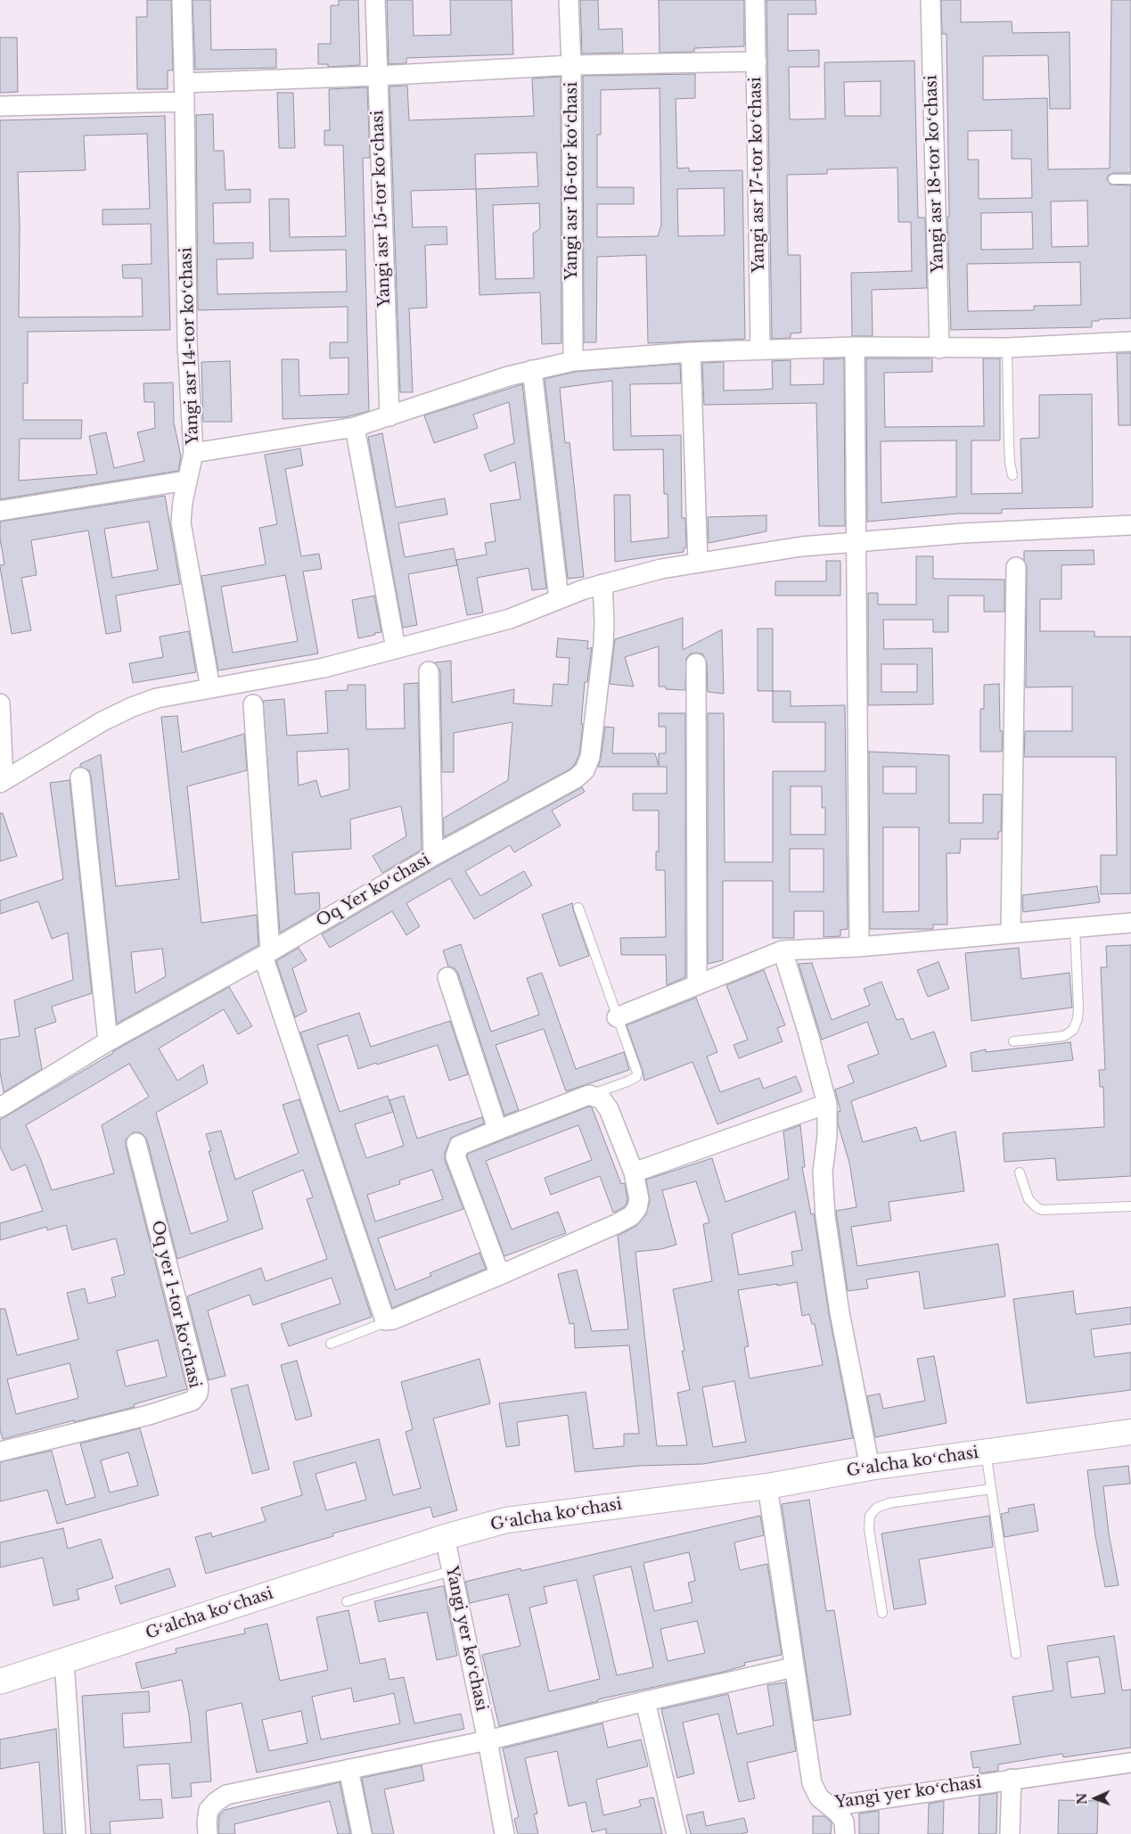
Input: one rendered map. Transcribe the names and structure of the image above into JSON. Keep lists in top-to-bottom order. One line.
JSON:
{"streets":{"street":["Yangi asr 18-tor koʻchasi","Yangi asr 17-tor koʻchasi","Yangi asr 16-tor koʻchasi","Yangi asr 15-tor koʻchasi","Yangi asr 14-tor koʻchasi","Oq Yer koʻchasi","Oq yer 1-tor koʻchasi","Gʻalcha koʻchasi","Yangi yer koʻchasi"]},"crossings":[["Gʻalcha koʻchasi","Yangi yer koʻchasi"]],"north":"left"}
